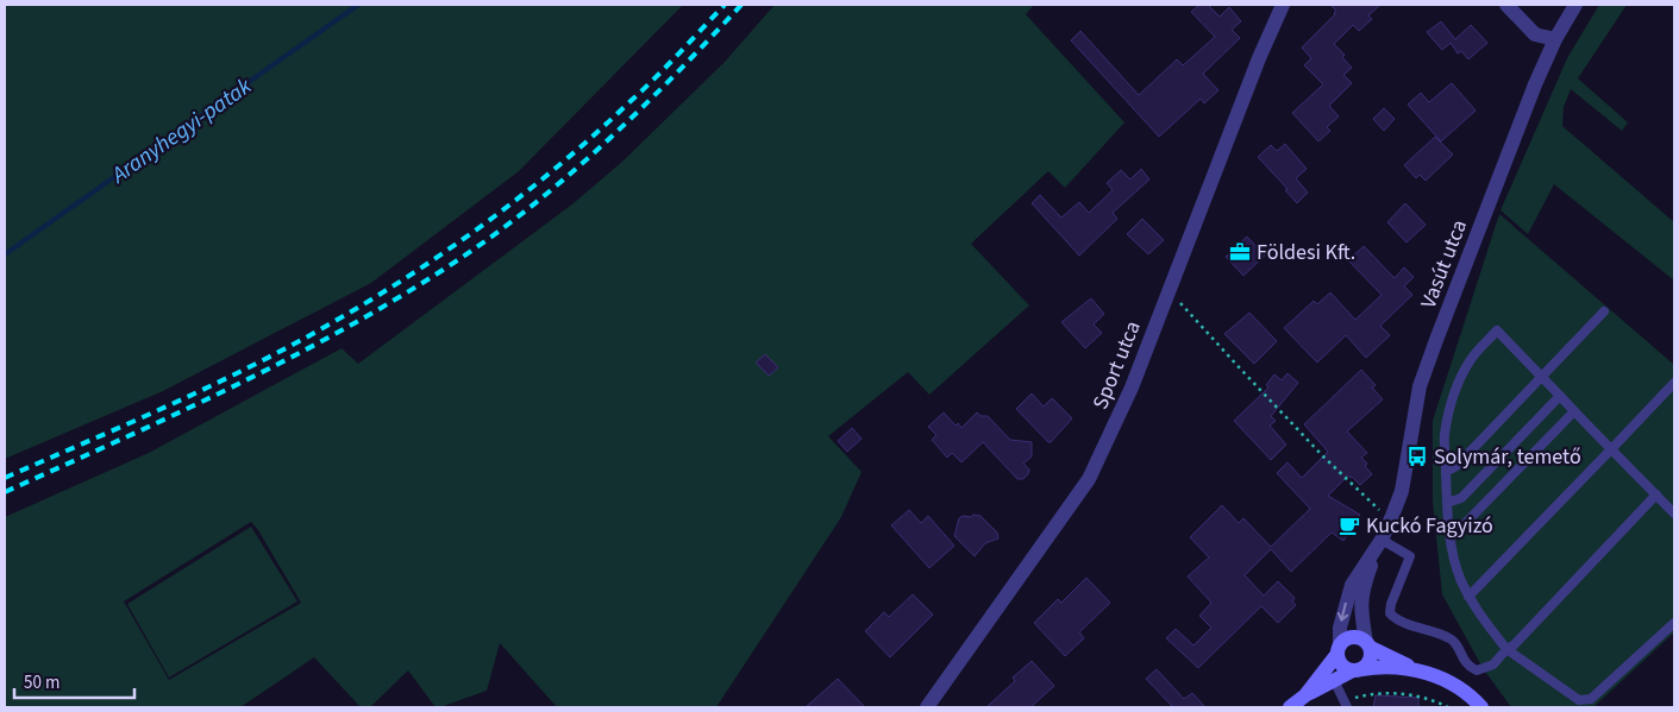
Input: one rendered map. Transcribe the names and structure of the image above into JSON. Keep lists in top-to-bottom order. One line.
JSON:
{"streets":{"street":["Vasút utca","Sport utca"]},"water":["Aranyhegyi-patak"],"places":{"office":["Földesi Kft."],"bus stop":["Solymár, temető"],"cafe":["Kuckó Fagyizó"]},"scale_bar":"50 m"}
